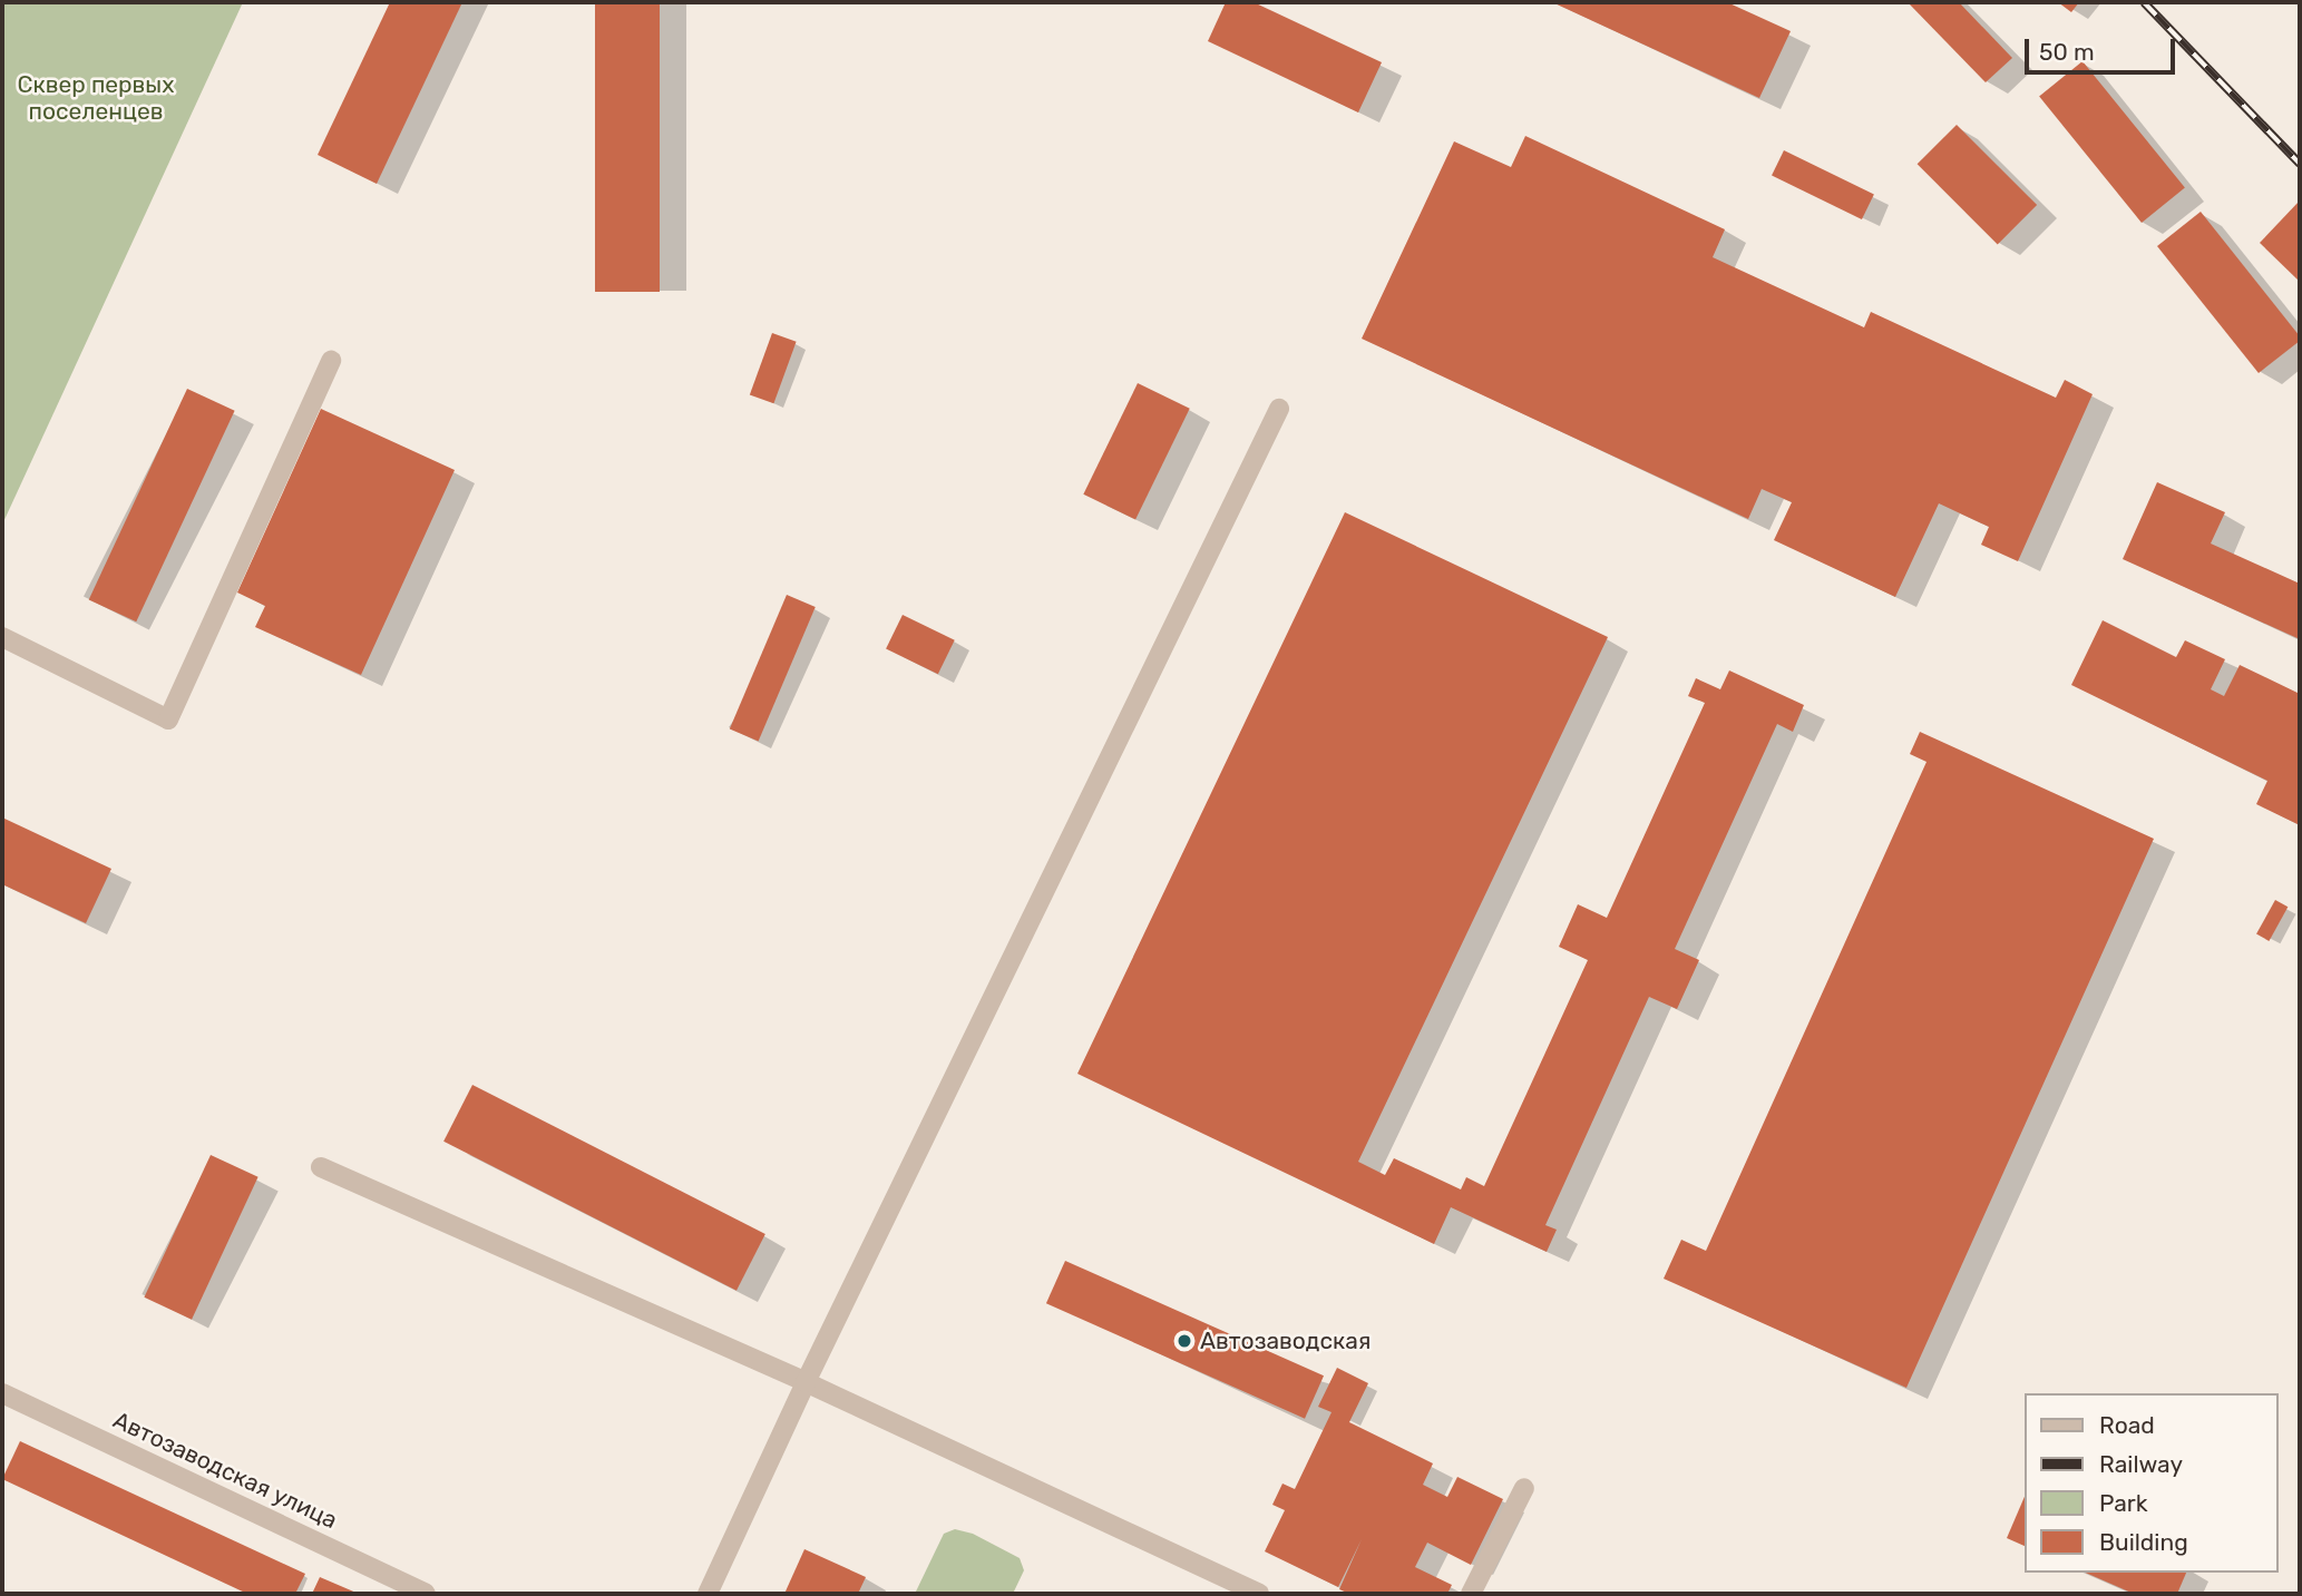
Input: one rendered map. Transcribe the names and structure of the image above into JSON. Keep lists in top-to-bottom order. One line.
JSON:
{"streets":{"street":["Автозаводская улица"]},"parks":["Сквер первых поселенцев"],"places":["Автозаводская"],"legend":["Road","Railway","Park","Building"],"scale_bar":"50 m"}
